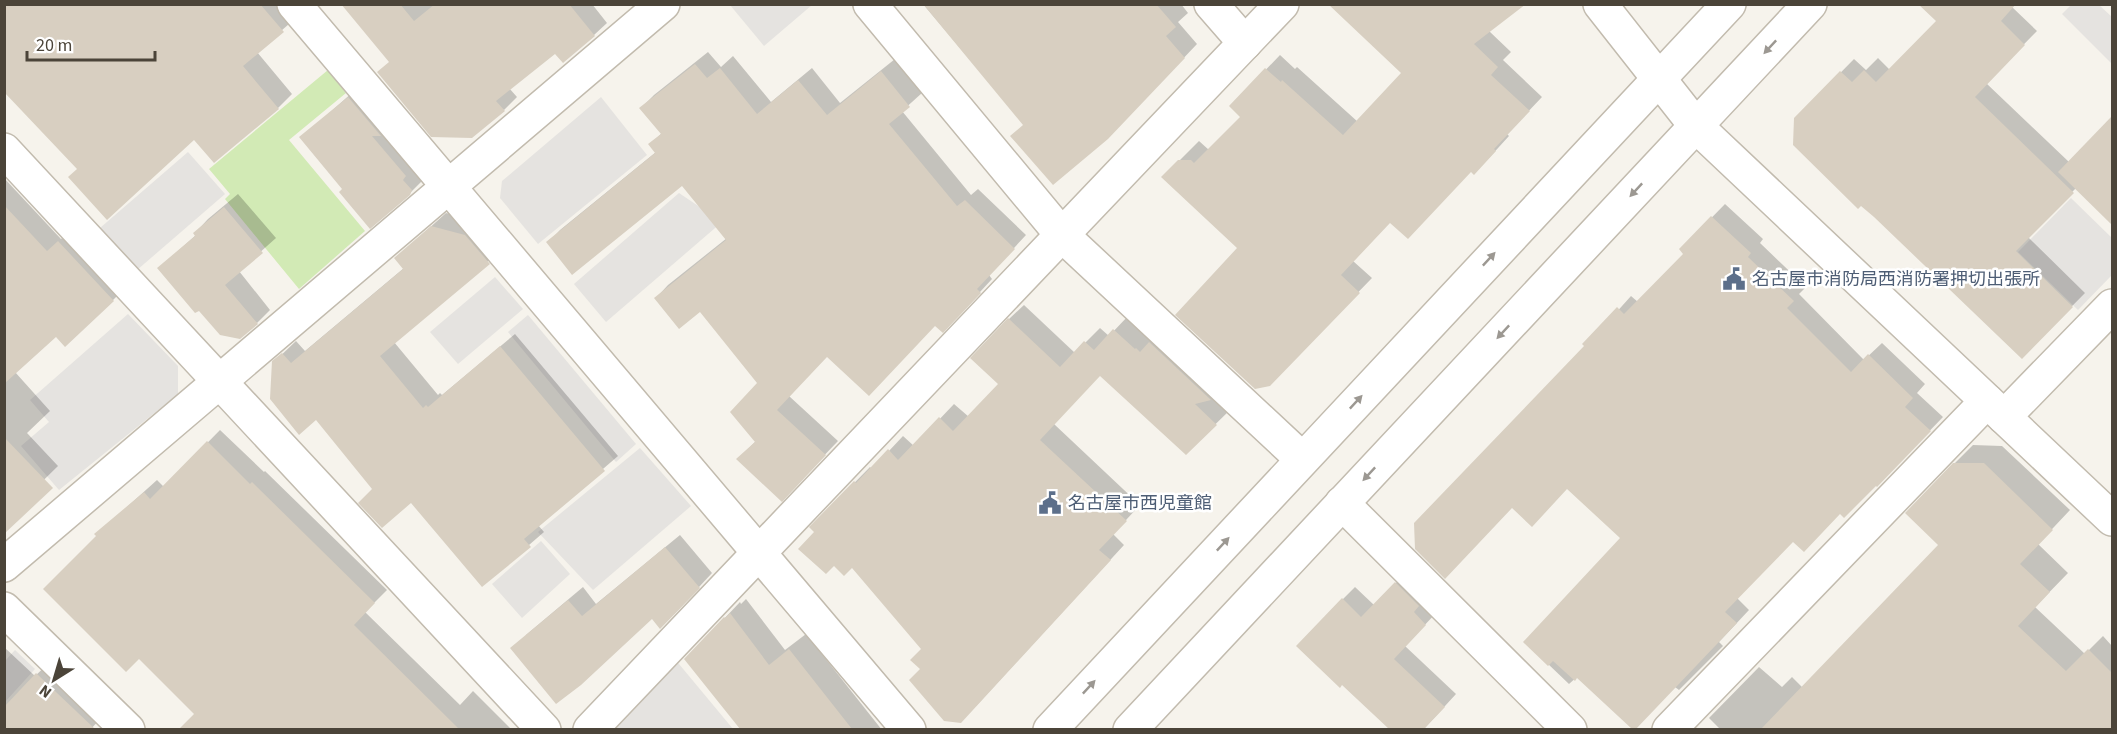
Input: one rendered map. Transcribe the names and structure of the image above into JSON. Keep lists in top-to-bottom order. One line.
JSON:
{"places":{"public building":["名古屋市消防局西消防署押切出張所","名古屋市西児童館"]},"scale_bar":"20 m","north":"bottom left"}
